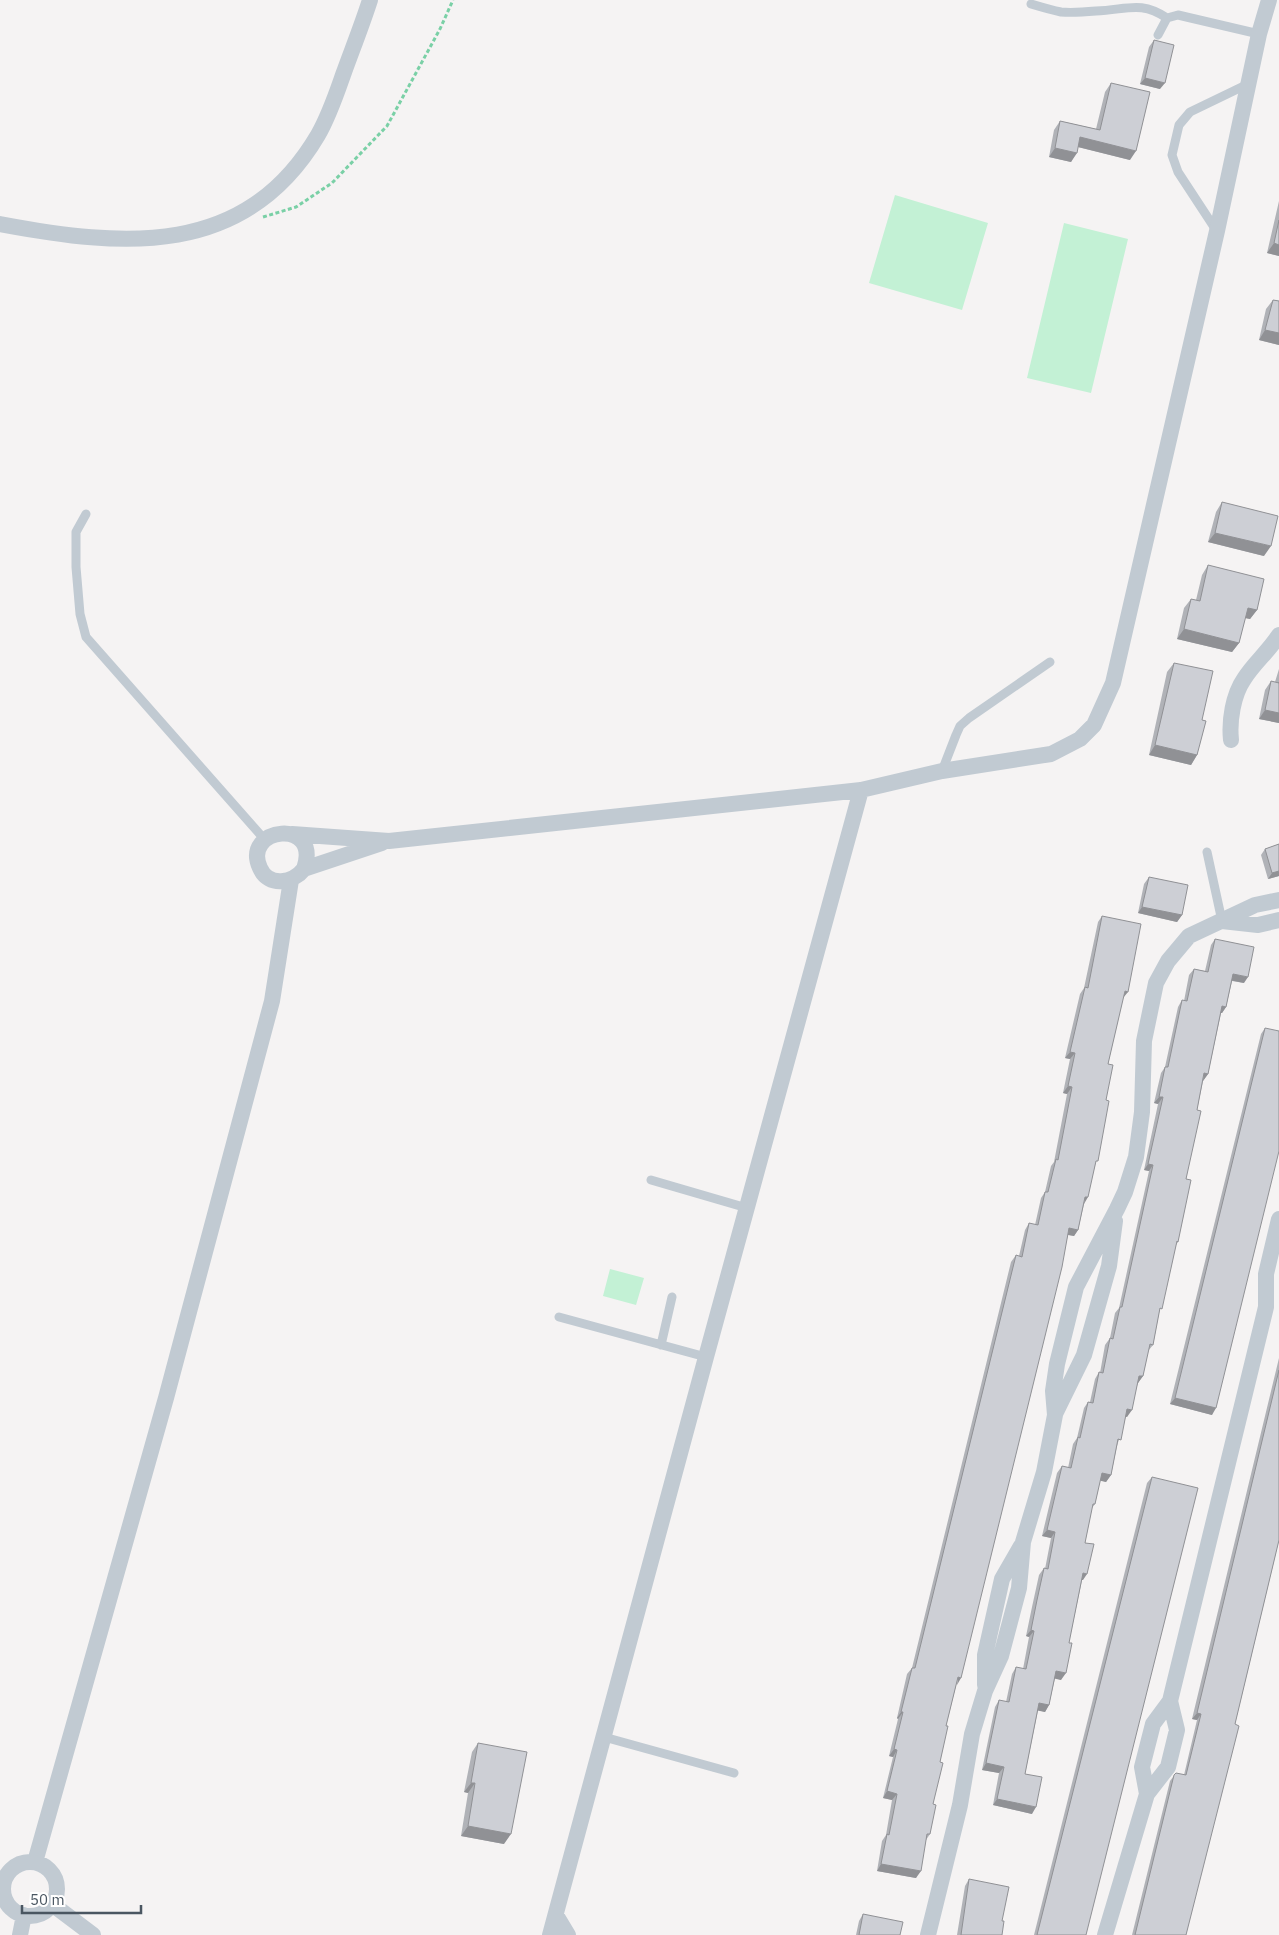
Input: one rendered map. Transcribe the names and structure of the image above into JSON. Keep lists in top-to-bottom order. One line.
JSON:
{"scale_bar":"50 m"}
